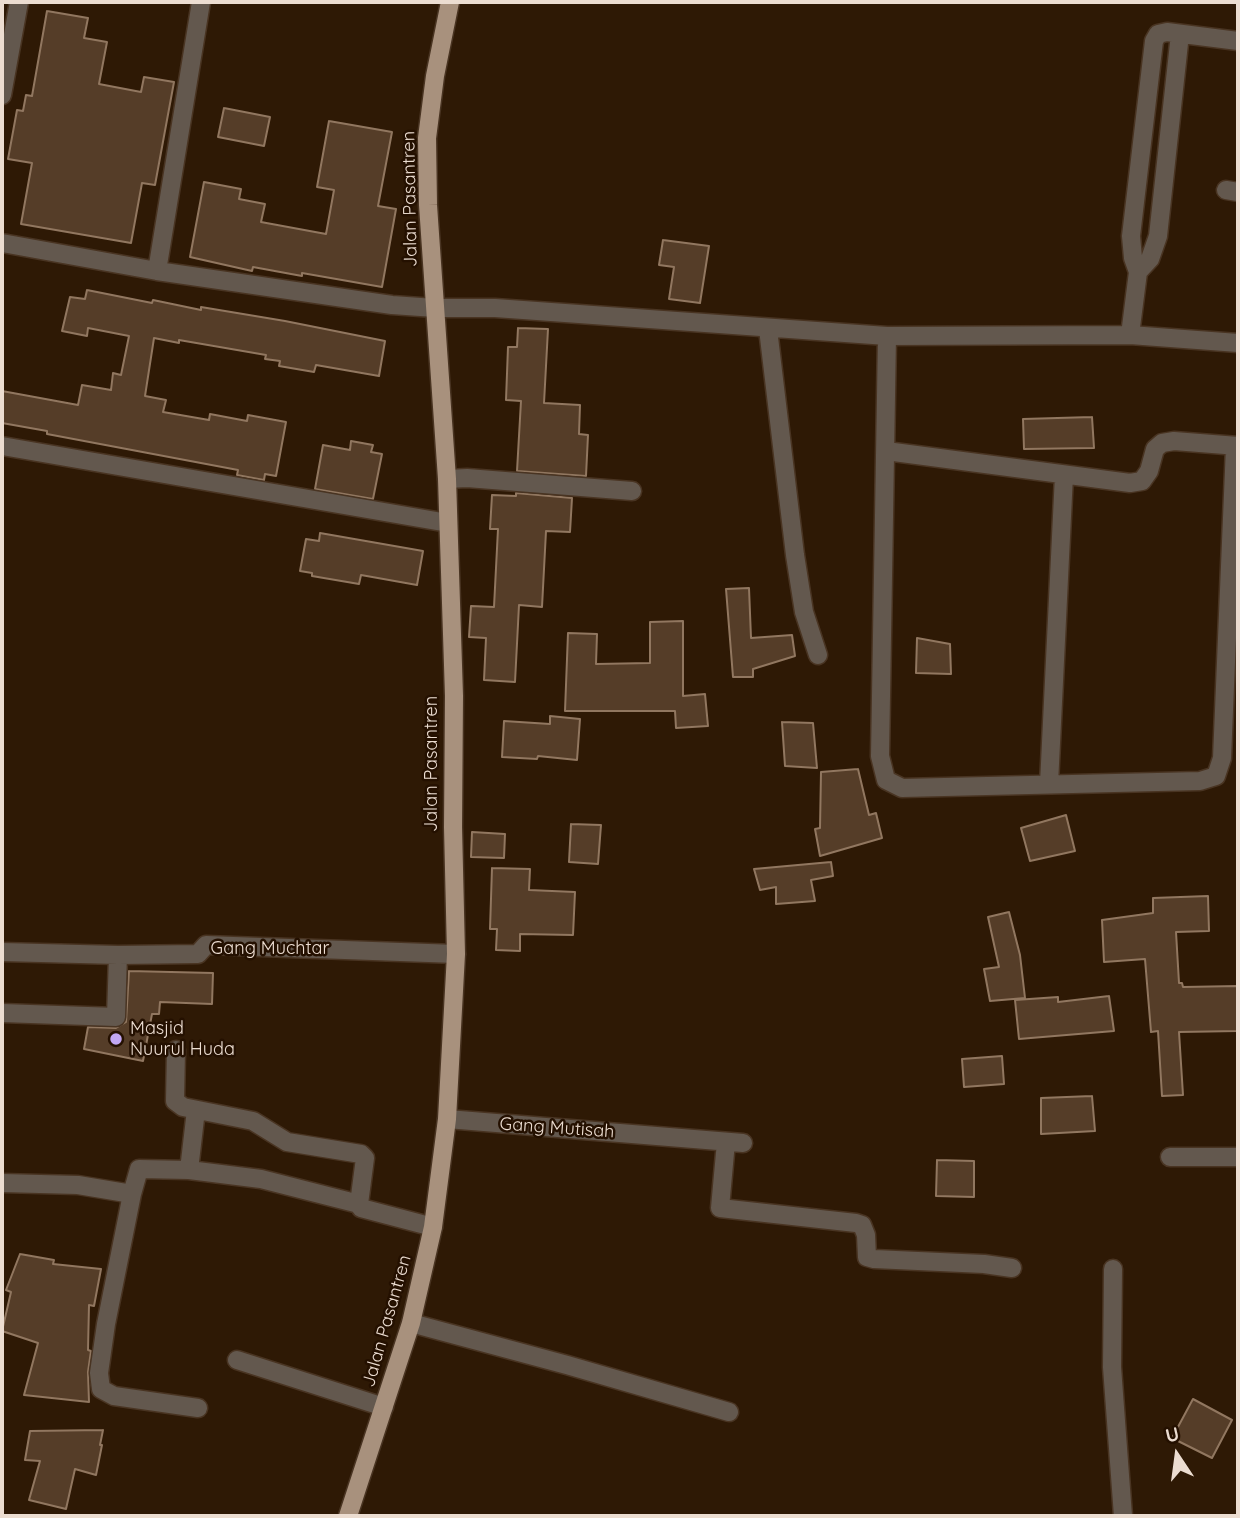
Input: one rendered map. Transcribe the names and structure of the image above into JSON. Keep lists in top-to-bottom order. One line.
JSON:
{"streets":{"main road":["Jalan Pasantren"],"street":["Gang Muchtar","Gang Mutisah"]},"crossings":[["Jalan Pasantren","Gang Muchtar"],["Jalan Pasantren","Gang Mutisah"]],"places":["Masjid Nuurul Huda"],"north":"top"}
